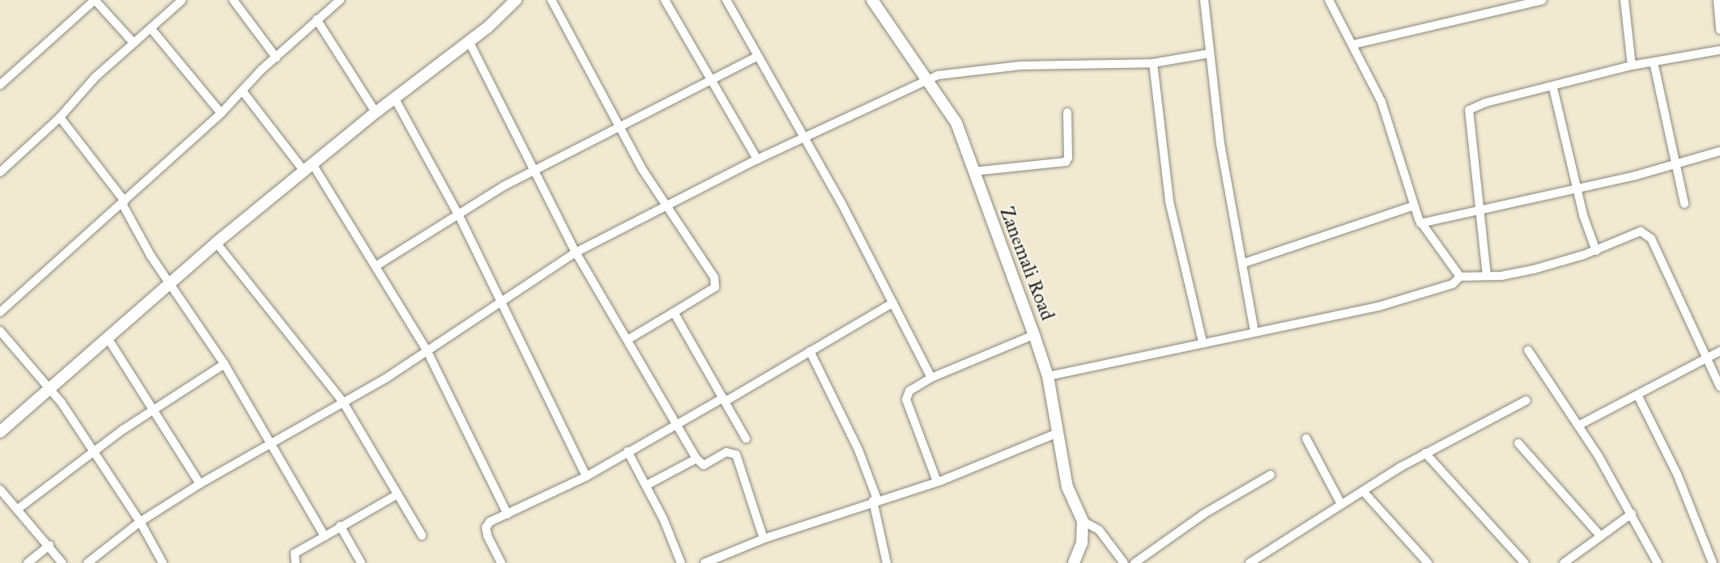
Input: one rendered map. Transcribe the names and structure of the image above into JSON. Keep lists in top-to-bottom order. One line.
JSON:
{"streets":{"street":["Zanemali Road"]}}
